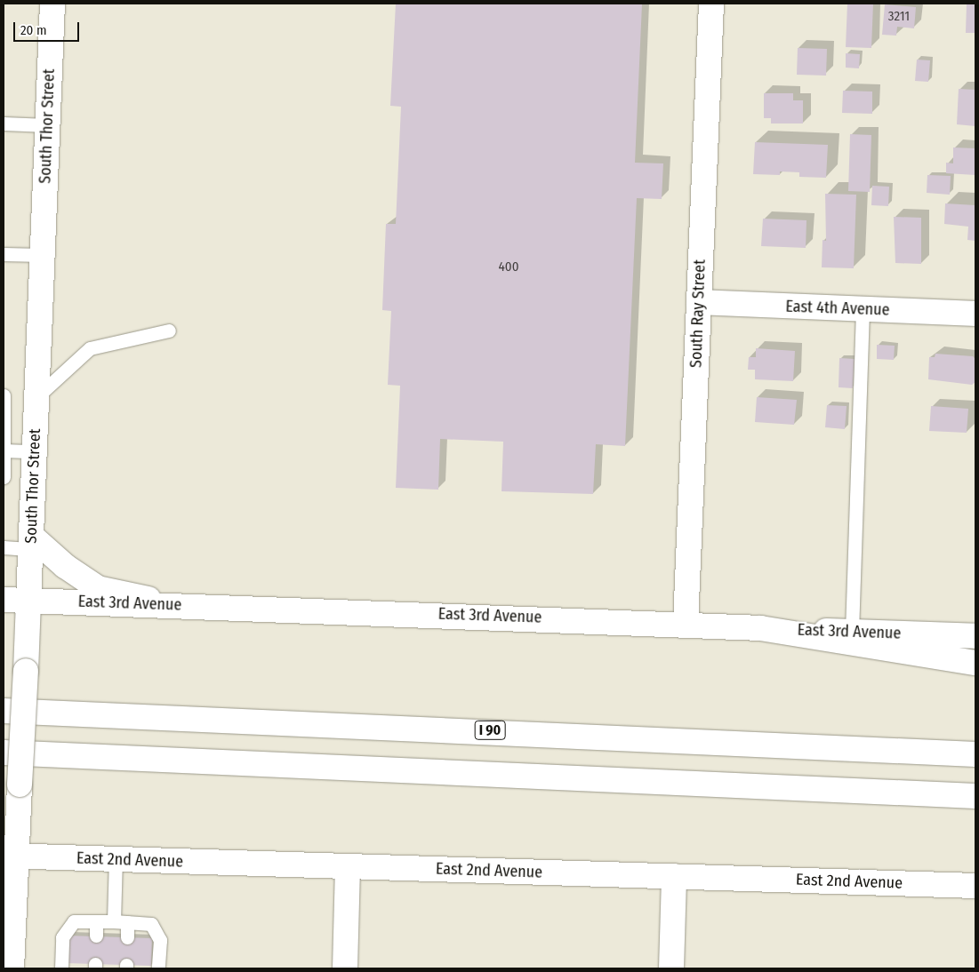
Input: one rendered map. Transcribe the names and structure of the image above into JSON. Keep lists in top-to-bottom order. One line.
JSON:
{"streets":{"main road":["South Thor Street","East 4th Avenue","South Ray Street","East 3rd Avenue","I 90","East 2nd Avenue"]},"crossings":[["South Thor Street","East 3rd Avenue"],["South Thor Street","East 2nd Avenue"],["East 4th Avenue","South Ray Street"],["South Ray Street","East 3rd Avenue"]],"house_numbers":["3211","400"],"scale_bar":"20 m"}
